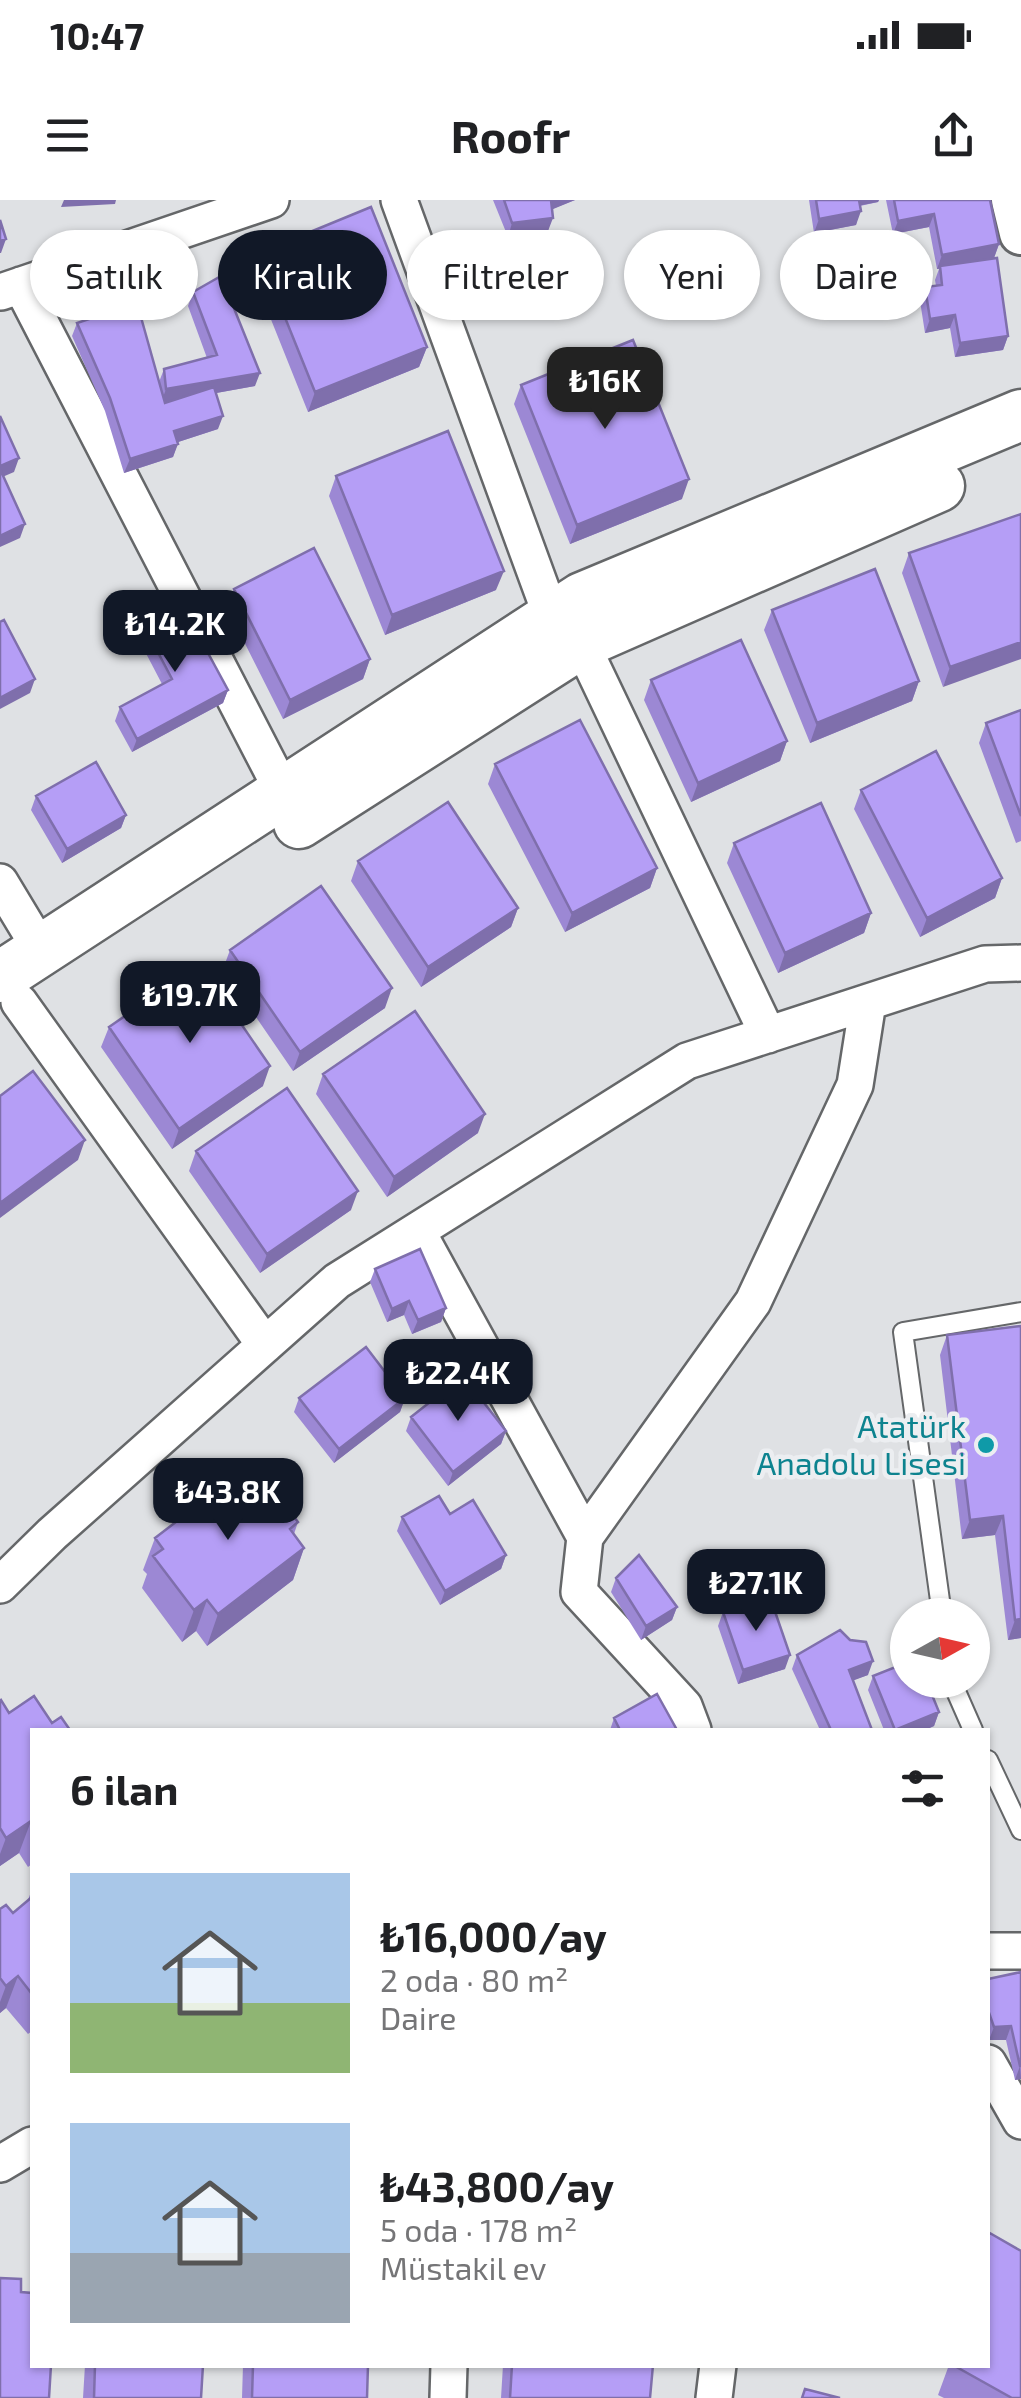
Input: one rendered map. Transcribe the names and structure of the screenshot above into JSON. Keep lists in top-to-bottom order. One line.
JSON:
{"places":["Atatürk Anadolu Lisesi"],"north":"right","page":{"status":"10:47","header":"Roofr","chip":["Satılık","Kiralık","Filtreler","Yeni","Daire"],"price":["₺16K","₺14.2K","₺19.7K","₺22.4K","₺43.8K","₺27.1K"],"heading":"6 ilan","list":[{"name":"₺16,000/ay","note":"2 oda · 80 m² · Daire"},{"name":"₺43,800/ay","note":"5 oda · 178 m² · Müstakil ev"}]}}
